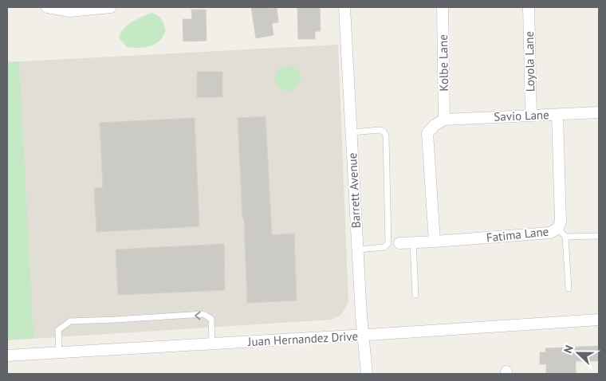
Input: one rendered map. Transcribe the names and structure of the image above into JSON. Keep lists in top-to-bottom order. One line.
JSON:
{"streets":{"street":["Loyola Lane","Kolbe Lane","Savio Lane","Barrett Avenue","Fatima Lane","Juan Hernandez Drive"]},"crossings":[["Loyola Lane","Savio Lane"],["Kolbe Lane","Savio Lane"],["Savio Lane","Fatima Lane"],["Barrett Avenue","Juan Hernandez Drive"]],"north":"left"}
